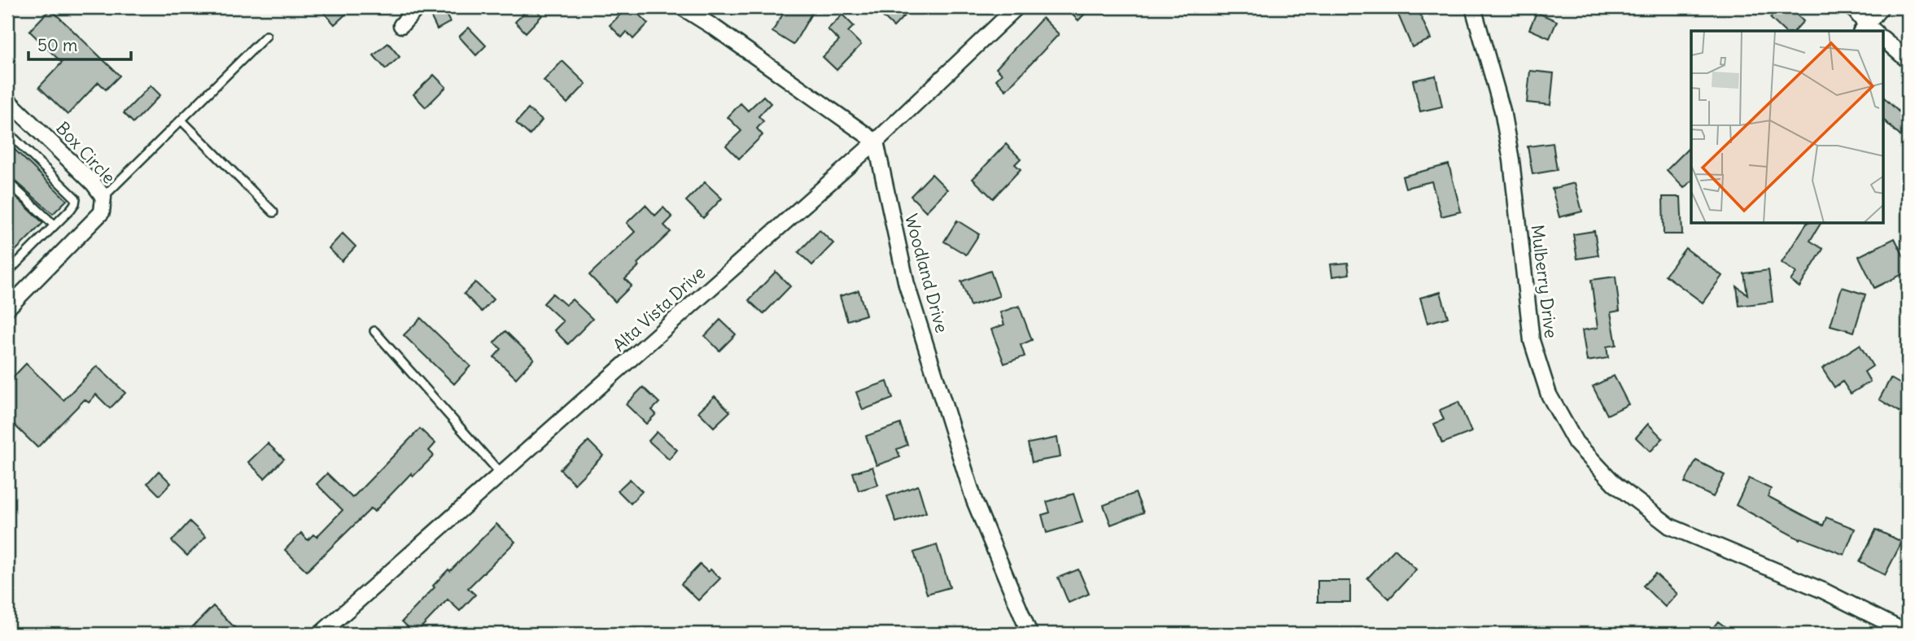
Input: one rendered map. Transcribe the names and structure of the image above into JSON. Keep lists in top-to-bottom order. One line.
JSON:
{"streets":{"street":["Box Circle","Woodland Drive","Mulberry Drive","Alta Vista Drive"]},"crossings":[["Woodland Drive","Alta Vista Drive"]],"scale_bar":"50 m"}
